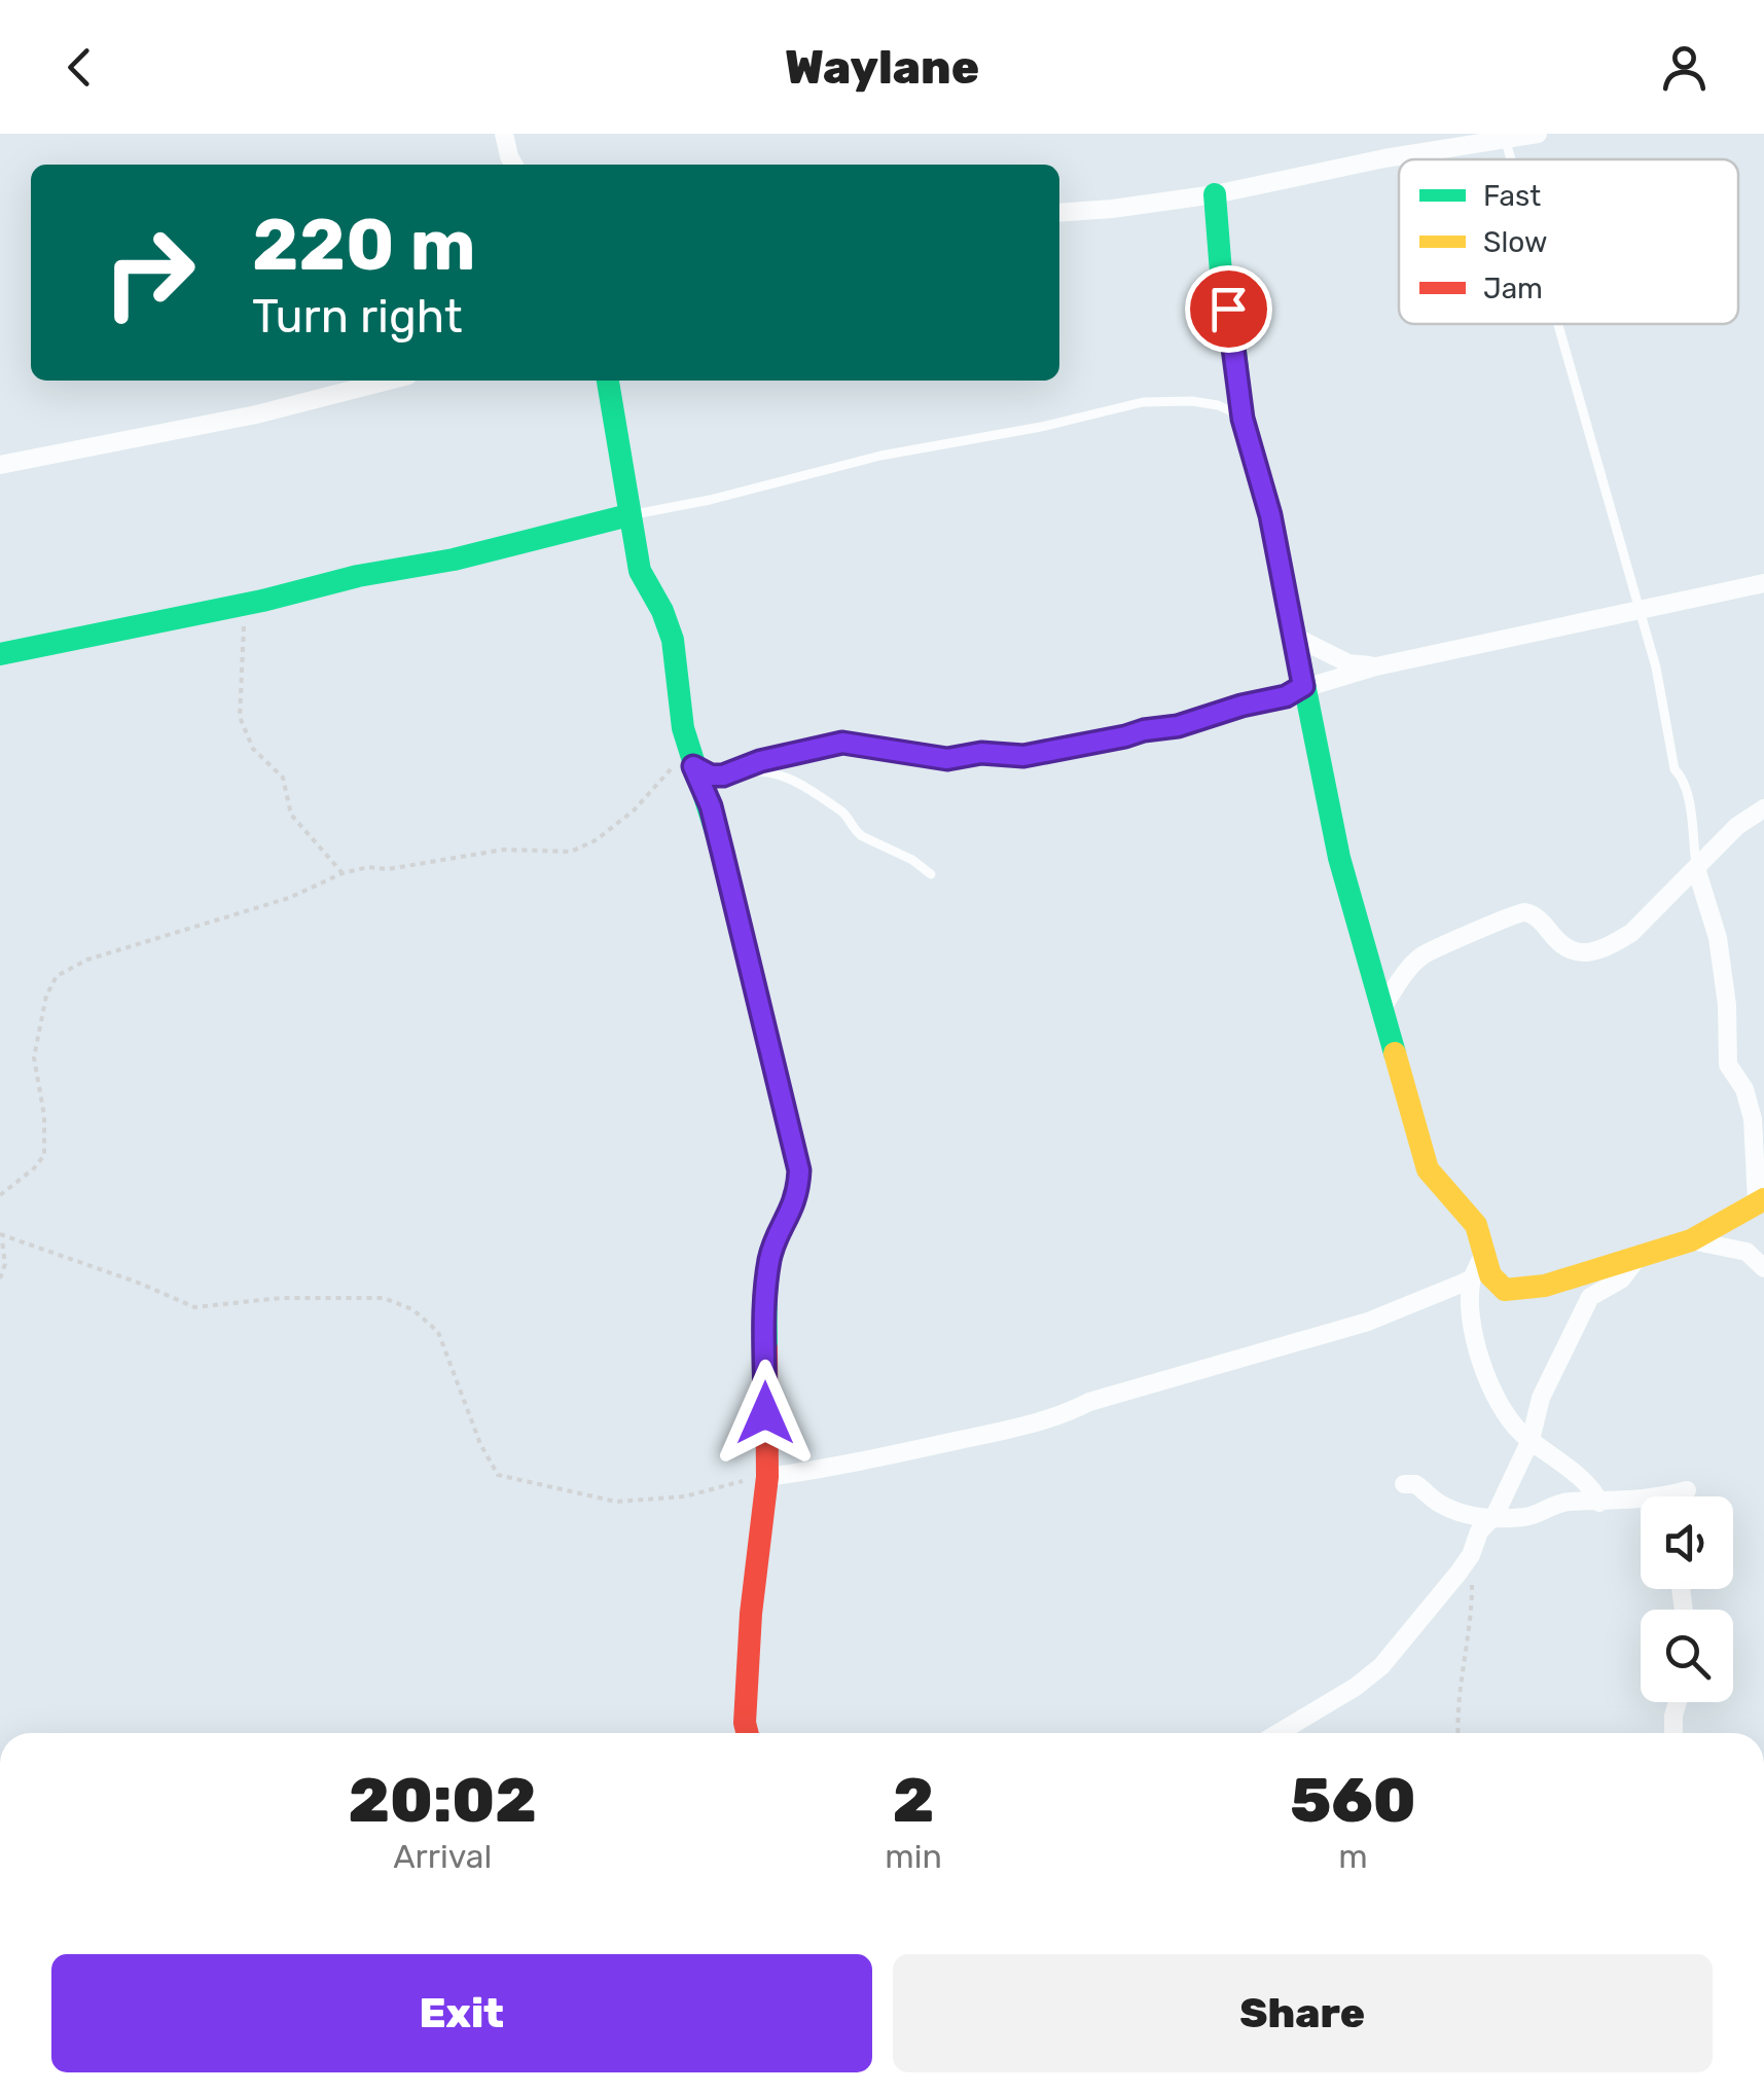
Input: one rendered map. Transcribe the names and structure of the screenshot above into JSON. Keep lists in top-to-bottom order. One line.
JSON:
{"legend":["Fast","Slow","Jam"],"page":{"header":"Waylane","turn":["220 m","Turn right"],"eta":["20:02","Arrival","2","min","560","m"],"buttons":["Exit","Share"]}}
